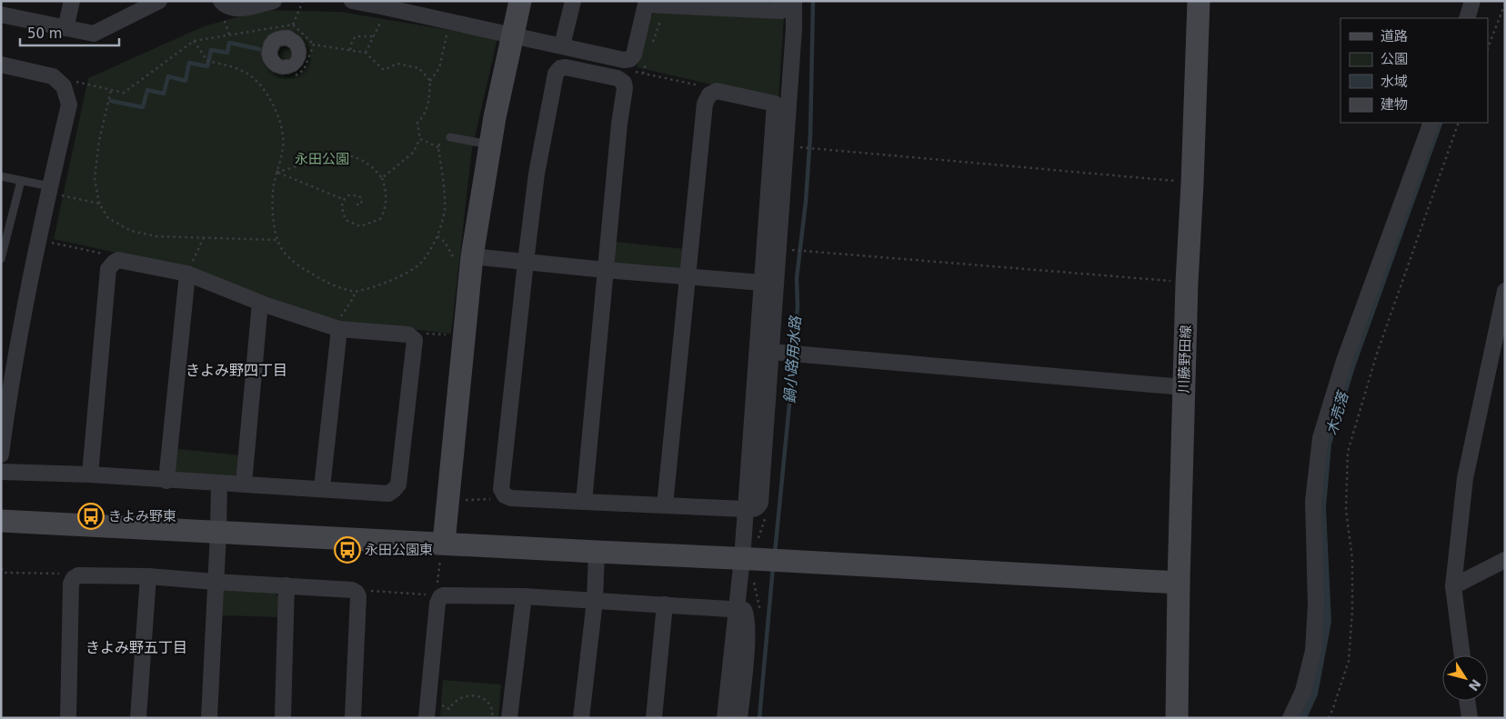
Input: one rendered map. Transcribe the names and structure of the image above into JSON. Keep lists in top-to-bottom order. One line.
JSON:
{"streets":{"street":["川藤野田線"]},"districts":["きよみ野四丁目","きよみ野五丁目"],"water":["鍋小路用水路","木売落"],"parks":["永田公園"],"places":{"bus stop":["きよみ野東","永田公園東"]},"legend":["道路","公園","水域","建物"],"scale_bar":"50 m","north":"bottom right"}
